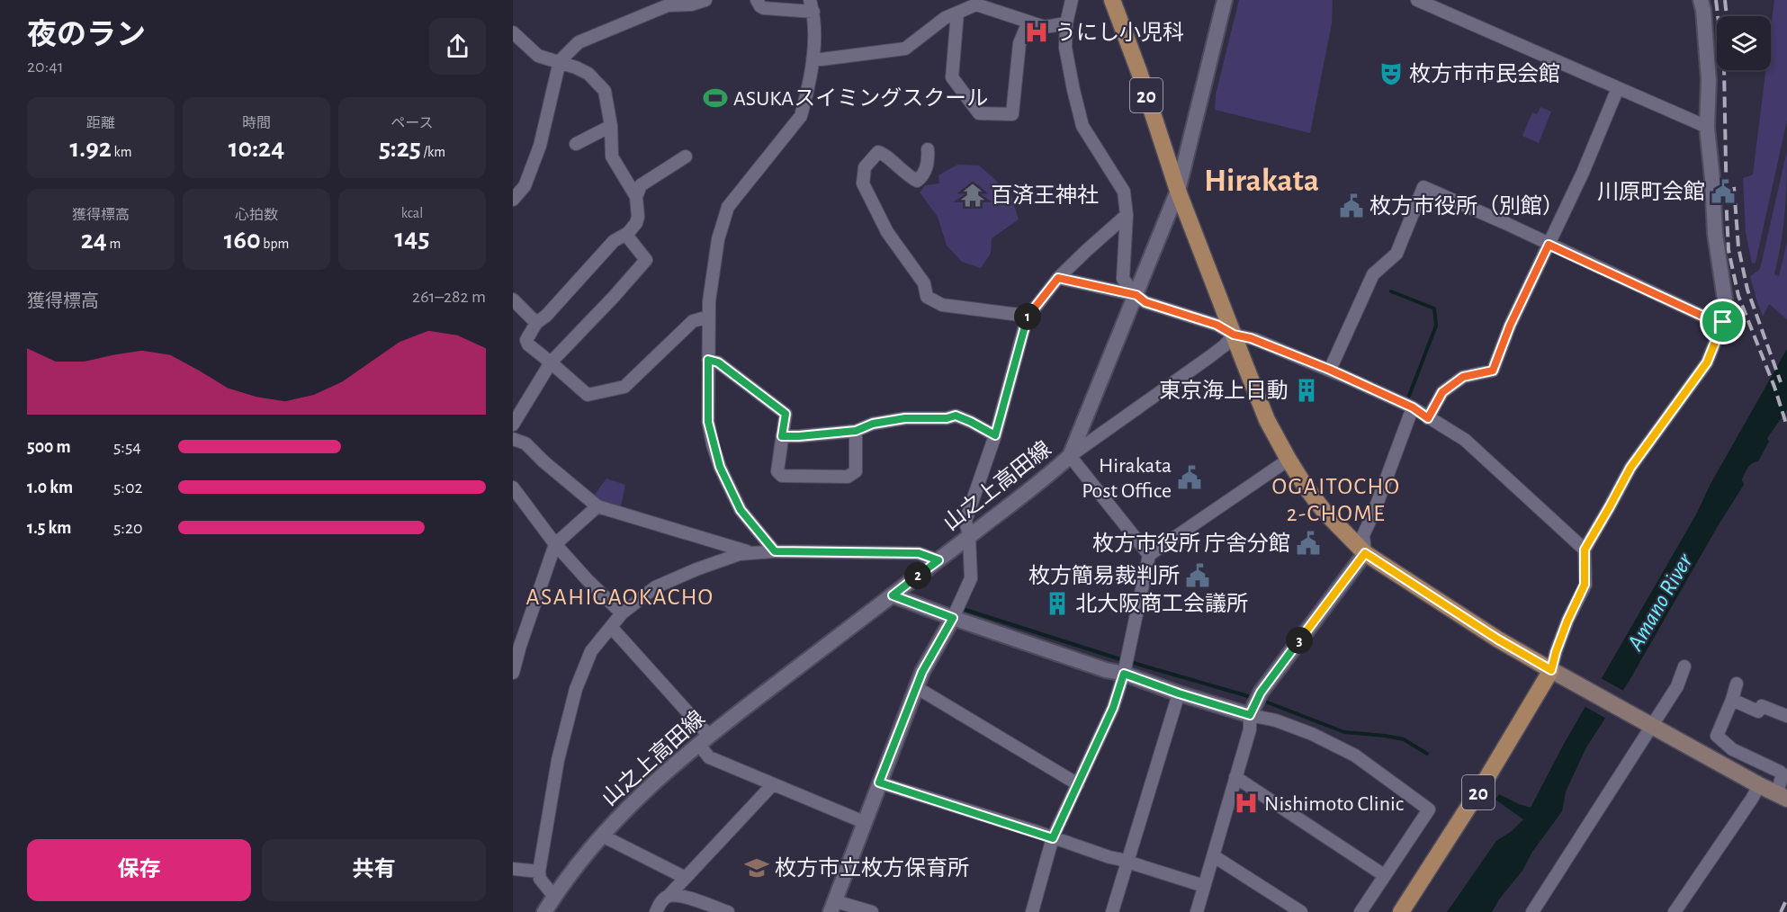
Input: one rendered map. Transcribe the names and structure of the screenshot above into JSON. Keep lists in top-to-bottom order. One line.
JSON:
{"streets":{"main road":["20"],"street":["山之上高田線"]},"crossings":[["20","山之上高田線"]],"districts":["Hirakata","OGAITOCHO 2-CHOME","ASAHIGAOKACHO"],"water":["Amano River"],"places":{"hospital":["うにし小児科","Nishimoto Clinic"],"theatre":["枚方市市民会館"],"sports":["ASUKAスイミングスクール"],"public building":["川原町会館","枚方市役所（別館）","Hirakata Post Office","枚方市役所 庁舎分館","枚方簡易裁判所"],"temple":["百済王神社"],"building":["東京海上日動","北大阪商工会議所"],"school or university":["枚方市立枚方保育所"]},"page":{"heading":["夜のラン","20:41"],"stats":[["距離","1.92 km"],["時間","10:24"],["ペース","5:25 /km"],["獲得標高","24 m"],["心拍数","160 bpm"],["kcal","145"]],"chart":["獲得標高","261–282 m"],"pins":["1","2","3"],"list":[{"name":"500 m","note":"5:54"},{"name":"1.0 km","note":"5:02"},{"name":"1.5 km","note":"5:20"}],"buttons":["保存","共有"]}}
